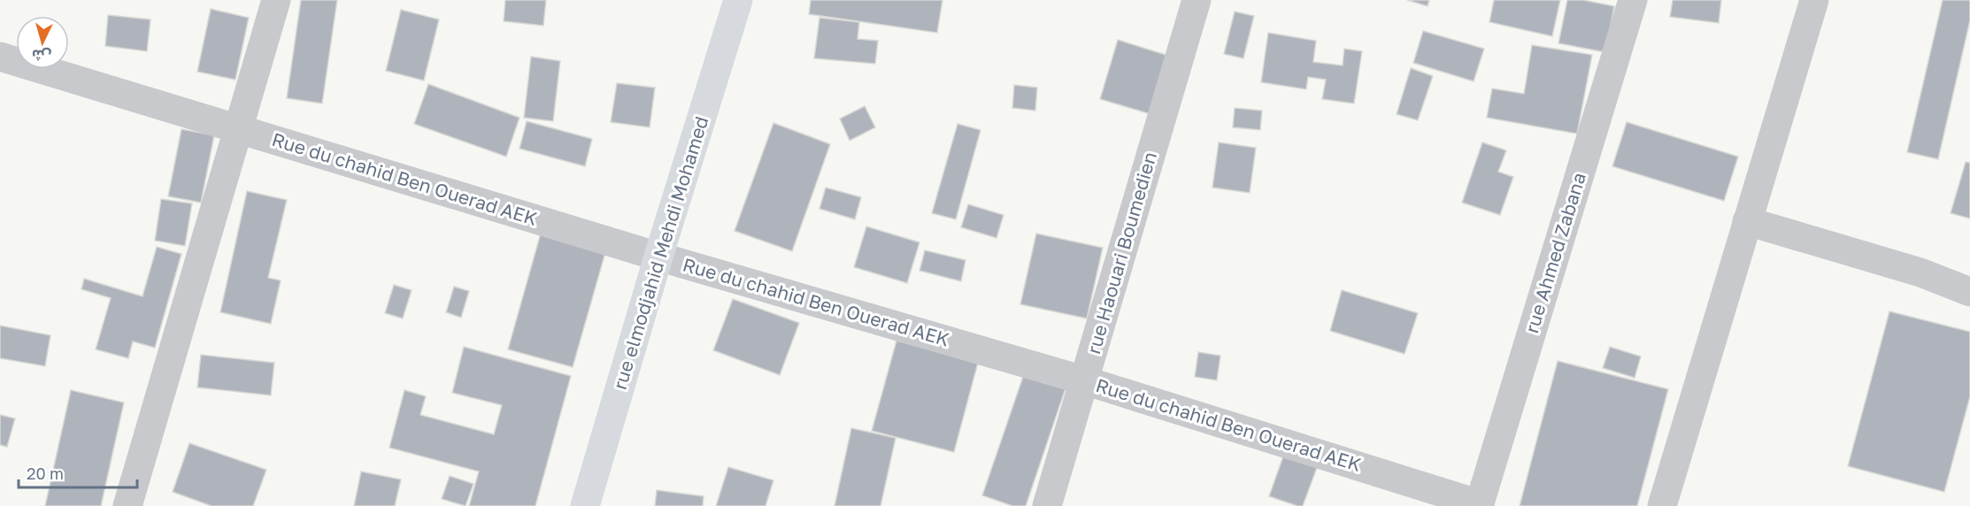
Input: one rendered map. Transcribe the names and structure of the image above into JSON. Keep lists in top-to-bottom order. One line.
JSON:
{"streets":{"main road":["rue elmodjahid Mehdi Mohamed"],"street":["Rue du chahid Ben Ouerad AEK","rue Haouari Boumedien","rue Ahmed Zabana"]},"crossings":[["Rue du chahid Ben Ouerad AEK","rue elmodjahid Mehdi Mohamed"],["Rue du chahid Ben Ouerad AEK","rue Haouari Boumedien"],["Rue du chahid Ben Ouerad AEK","rue Ahmed Zabana"]],"scale_bar":"20 m","north":"bottom"}
